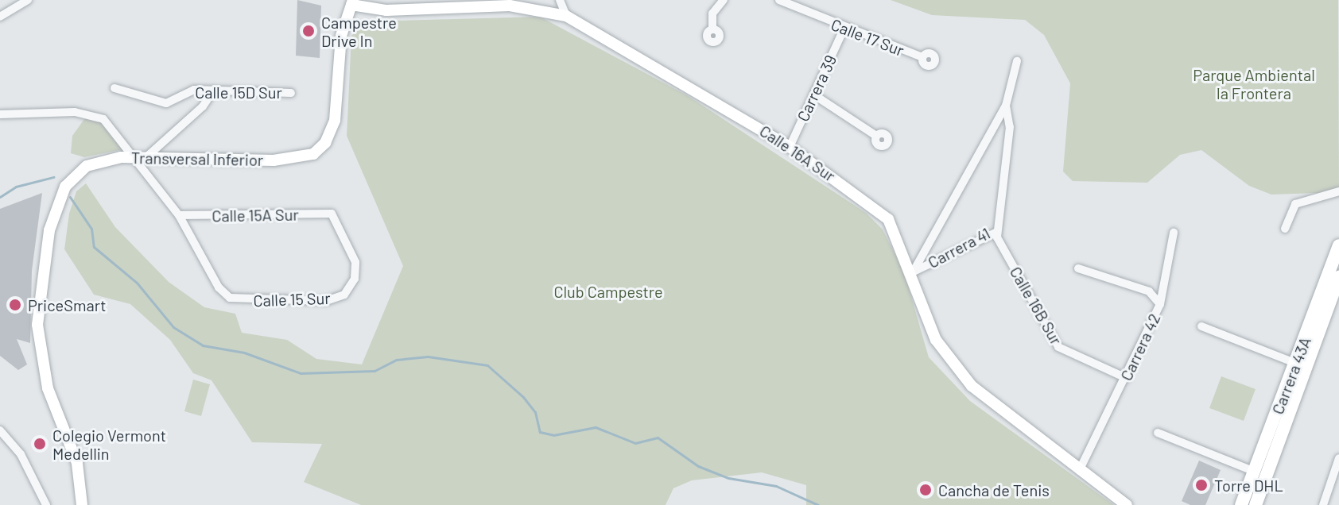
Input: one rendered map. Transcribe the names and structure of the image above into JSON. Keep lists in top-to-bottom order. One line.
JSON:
{"streets":{"main road":["Carrera 43A"],"street":["Calle 17 Sur","Carrera 39","Calle 15D Sur","Calle 16A Sur","Transversal Inferior","Calle 15A Sur","Carrera 41","Calle 15 Sur","Calle 16B Sur","Carrera 42"]},"crossings":[["Calle 17 Sur","Carrera 39"],["Carrera 39","Calle 16A Sur"],["Calle 16A Sur","Transversal Inferior"],["Calle 16A Sur","Carrera 41"],["Calle 16A Sur","Carrera 42"],["Calle 15A Sur","Calle 15 Sur"],["Carrera 41","Calle 16B Sur"],["Calle 16B Sur","Carrera 42"]],"parks":["Parque Ambiental la Frontera","Club Campestre"],"places":["Campestre Drive In","PriceSmart","Colegio Vermont Medellin","Torre DHL","Cancha de Tenis"]}
